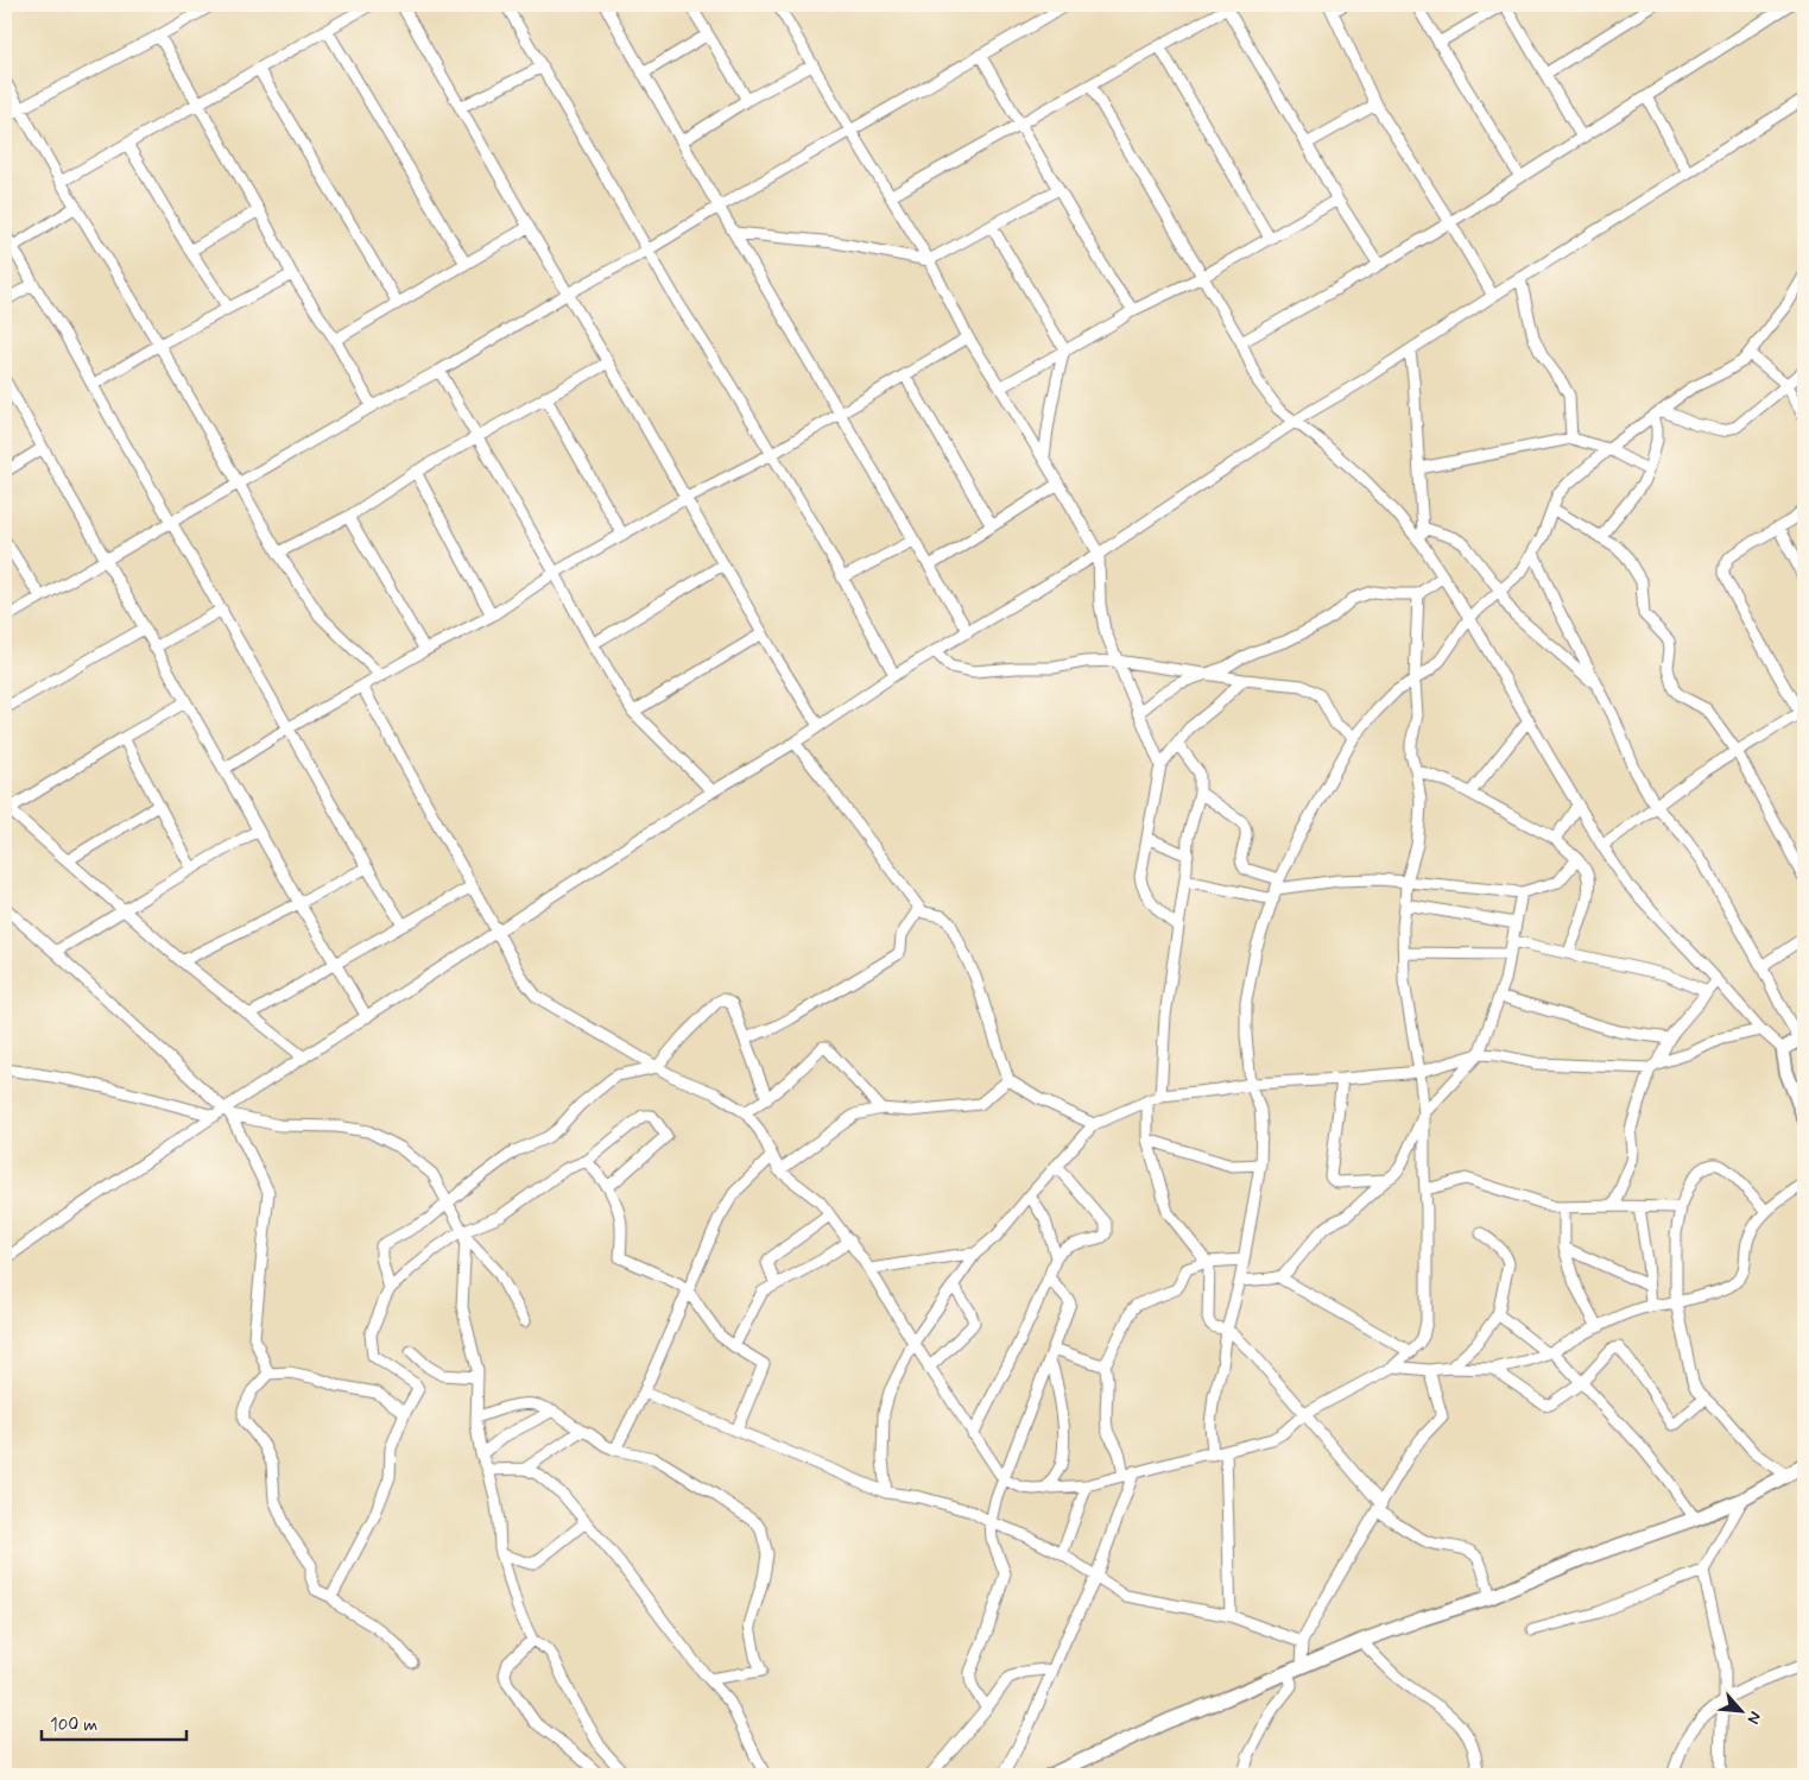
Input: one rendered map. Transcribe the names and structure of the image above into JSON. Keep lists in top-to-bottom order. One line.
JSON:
{"scale_bar":"100 m","north":"bottom right"}
